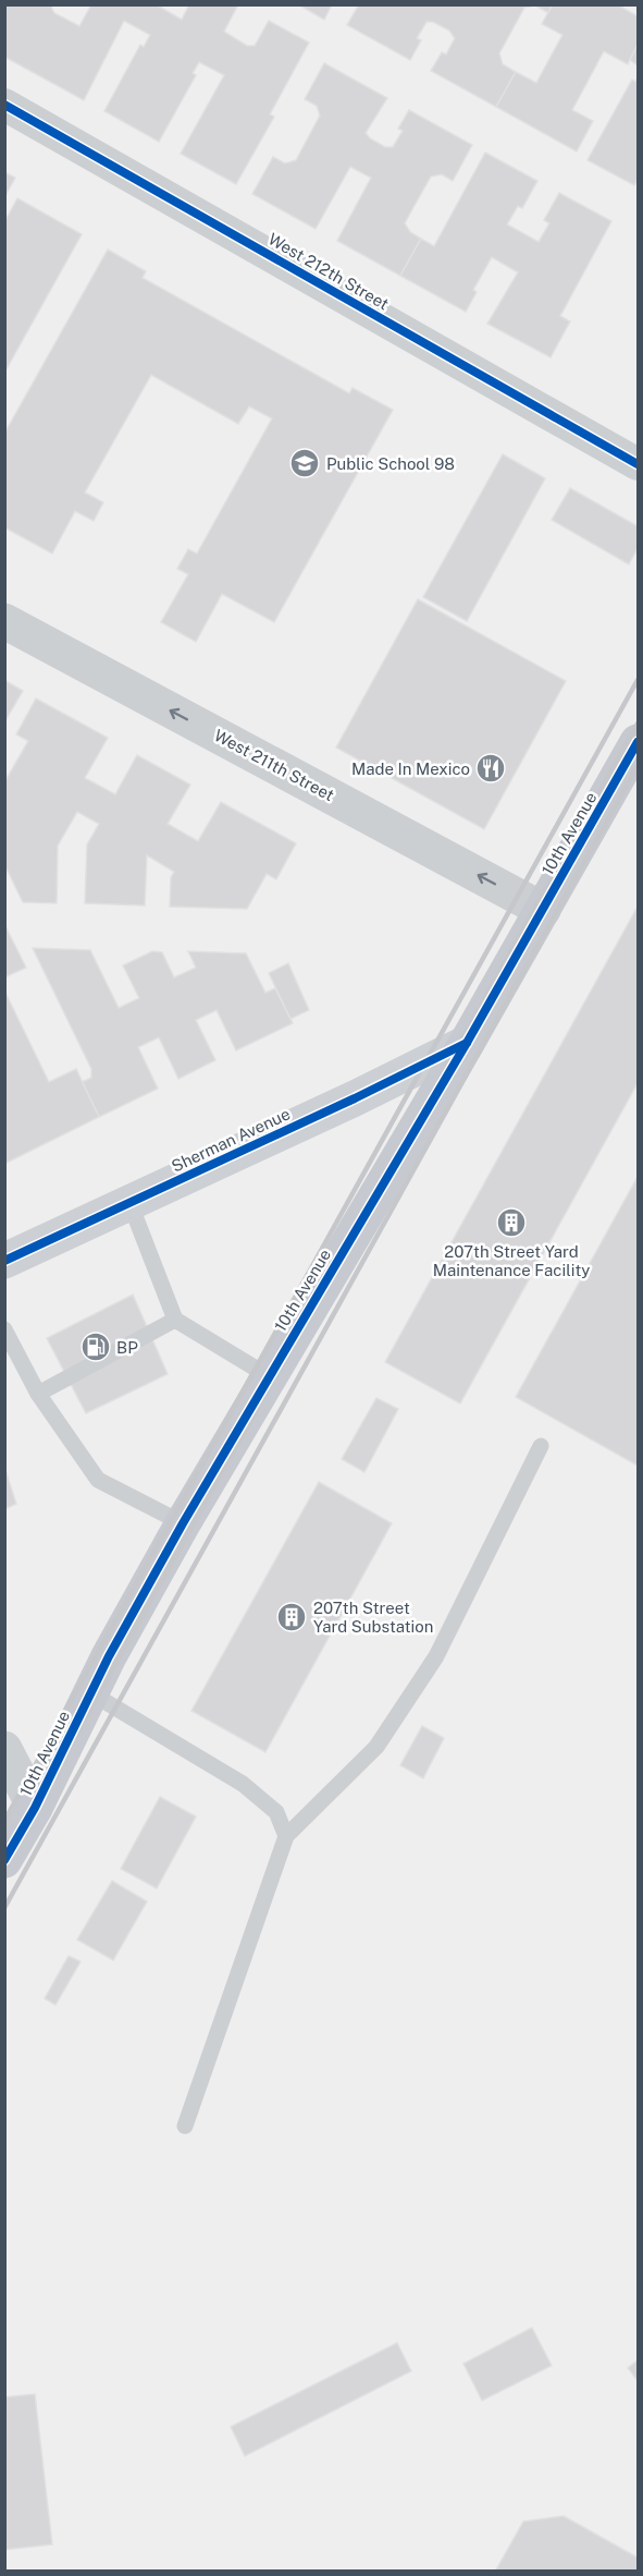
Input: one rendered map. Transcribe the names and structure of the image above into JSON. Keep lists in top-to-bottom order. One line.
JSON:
{"streets":{"main road":["10th Avenue","Sherman Avenue"],"street":["West 212th Street","West 211th Street"]},"crossings":[["West 211th Street","10th Avenue"],["10th Avenue","Sherman Avenue"]],"one_way":["West 211th Street"],"places":{"school or university":["Public School 98"],"restaurant":["Made In Mexico"],"building":["207th Street Yard Maintenance Facility","207th Street Yard Substation"],"fuel station":["BP"]}}
